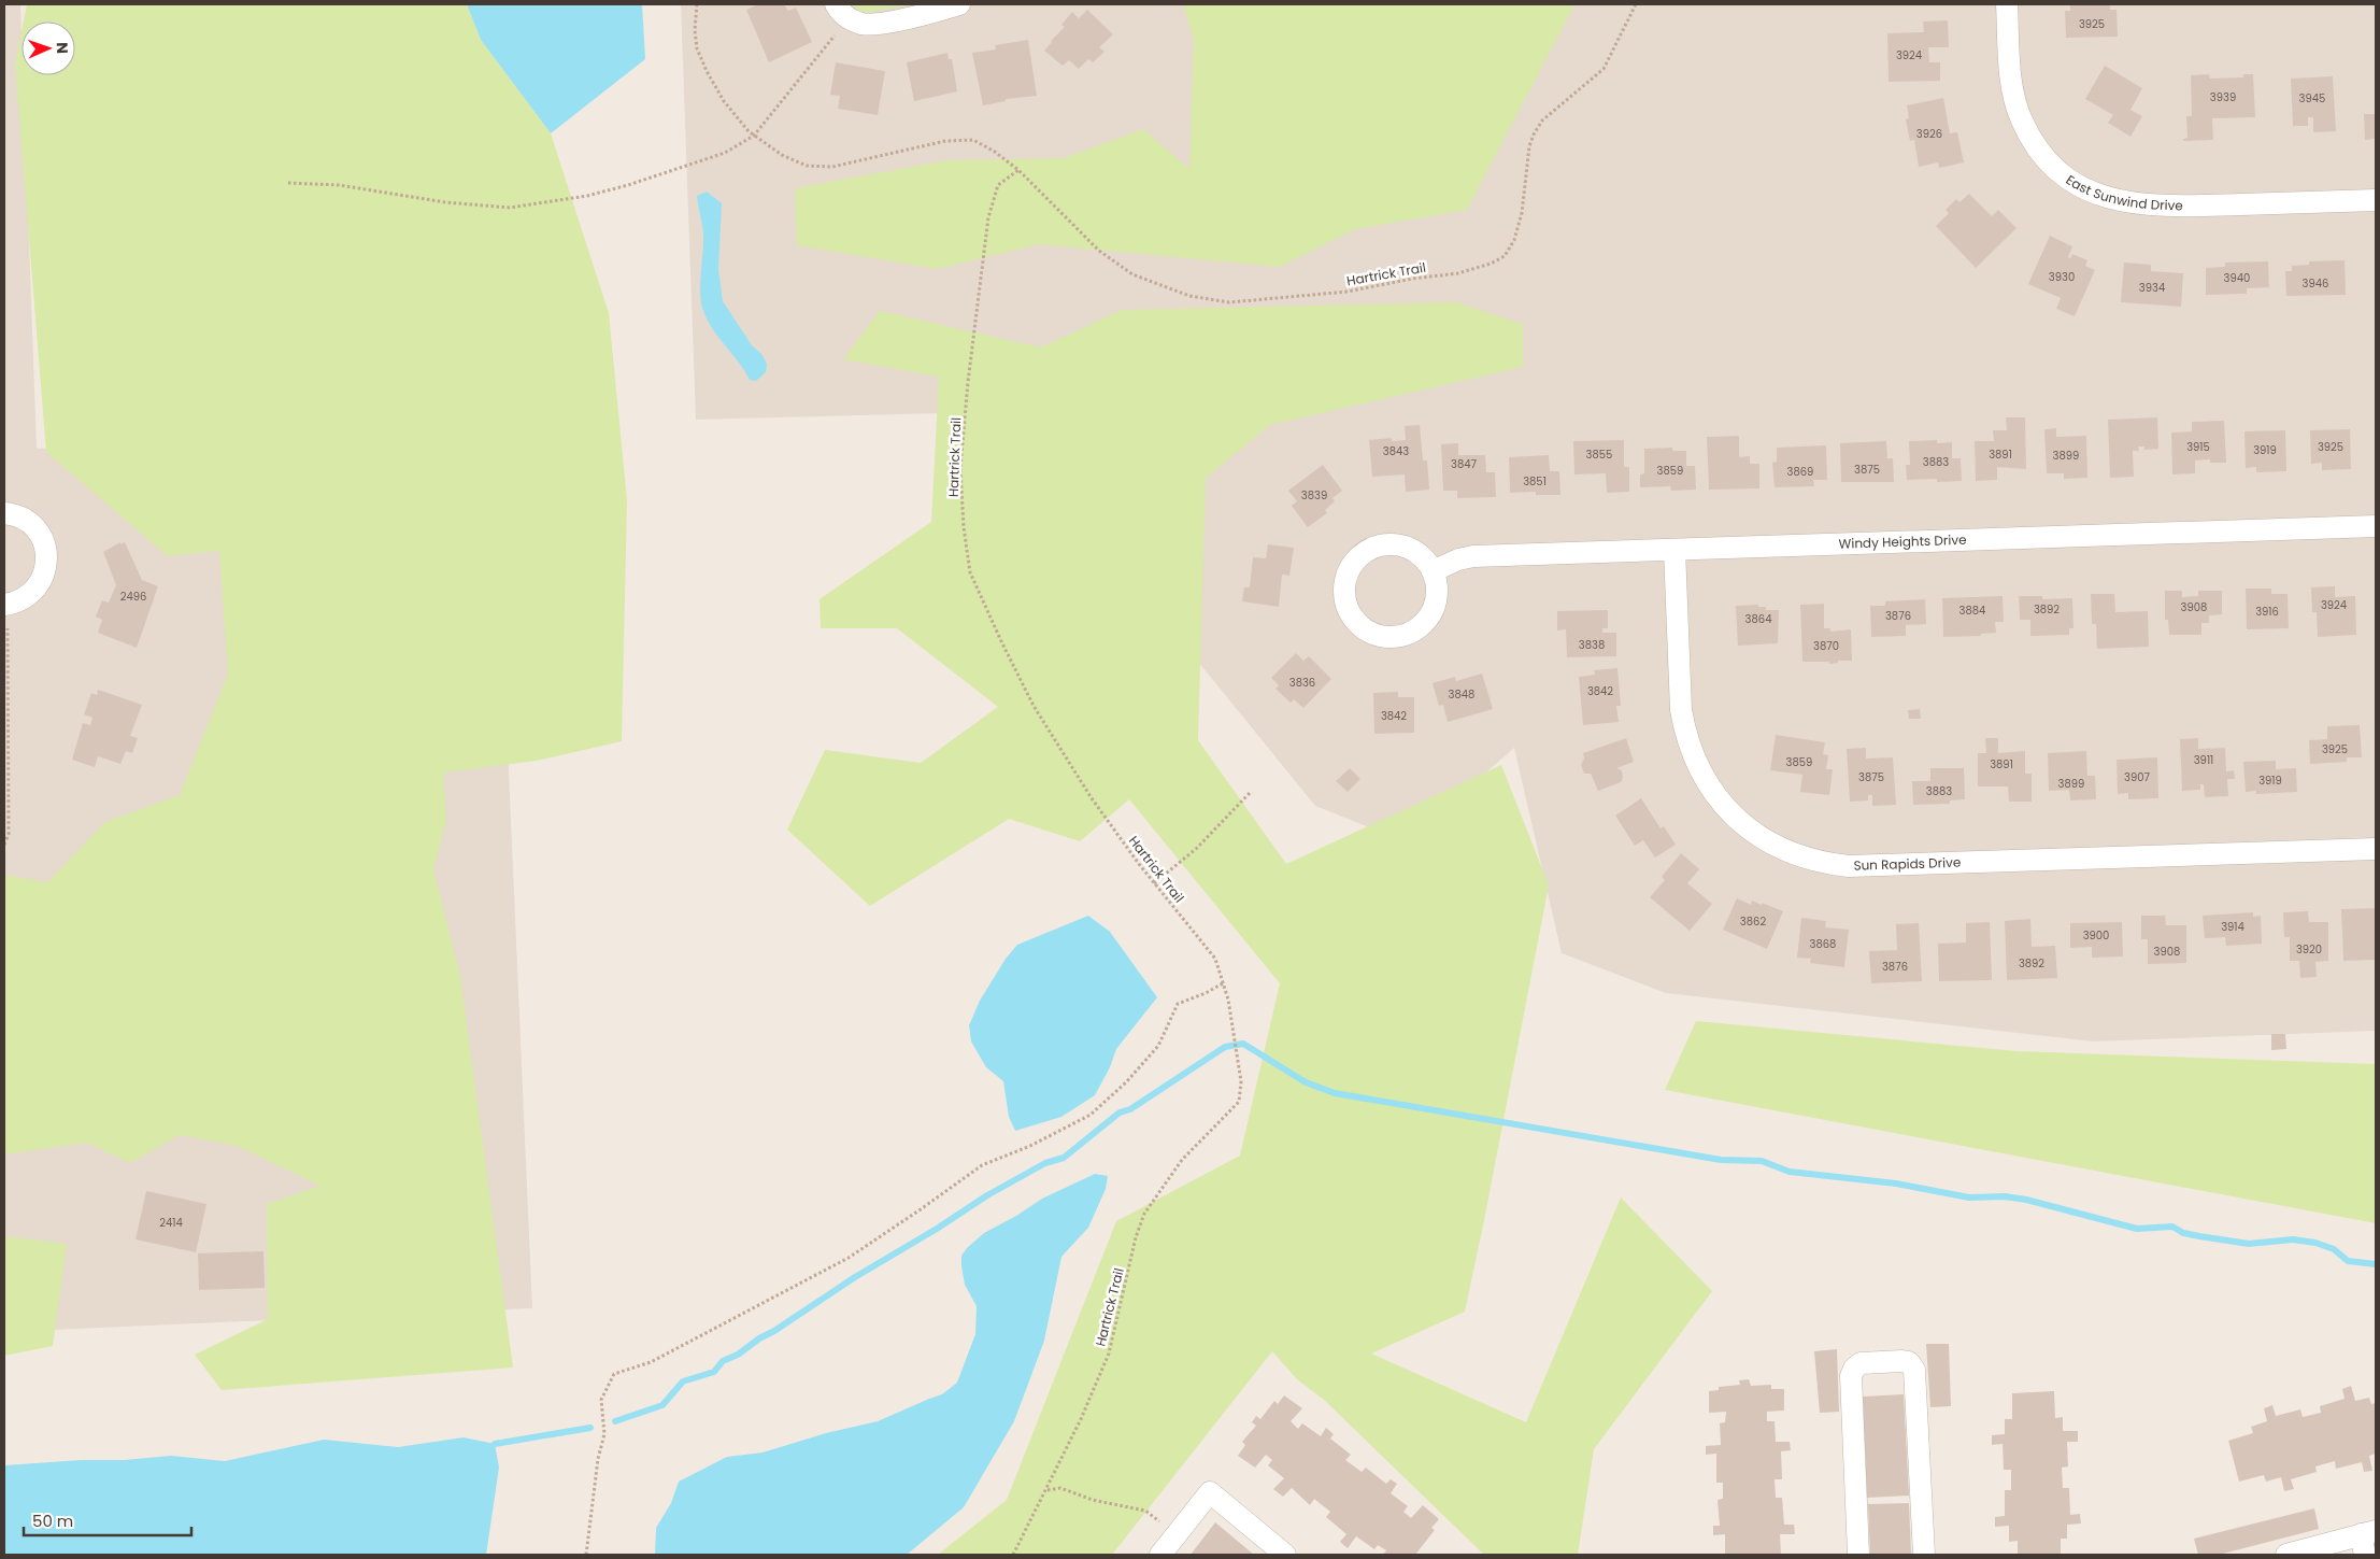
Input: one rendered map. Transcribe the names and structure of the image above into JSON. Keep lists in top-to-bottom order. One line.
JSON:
{"streets":{"street":["East Sunwind Drive","Windy Heights Drive","Sun Rapids Drive"],"path":["Hartrick Trail"]},"crossings":[["Windy Heights Drive","Sun Rapids Drive"]],"house_numbers":["3925","3924","3939","3945","3926","3930","3940","3946","3934","3915","3925","3919","3843","3855","3891","3899","3883","3847","3875","3859","3869","3851","3839","2496","3924","3908","3892","3884","3916","3876","3864","3838","3870","3836","3842","3848","3842","3925","3911","3859","3891","3875","3907","3919","3899","3883","3862","3914","3900","3868","3920","3908","3892","3876","2414"],"scale_bar":"50 m","north":"right"}
